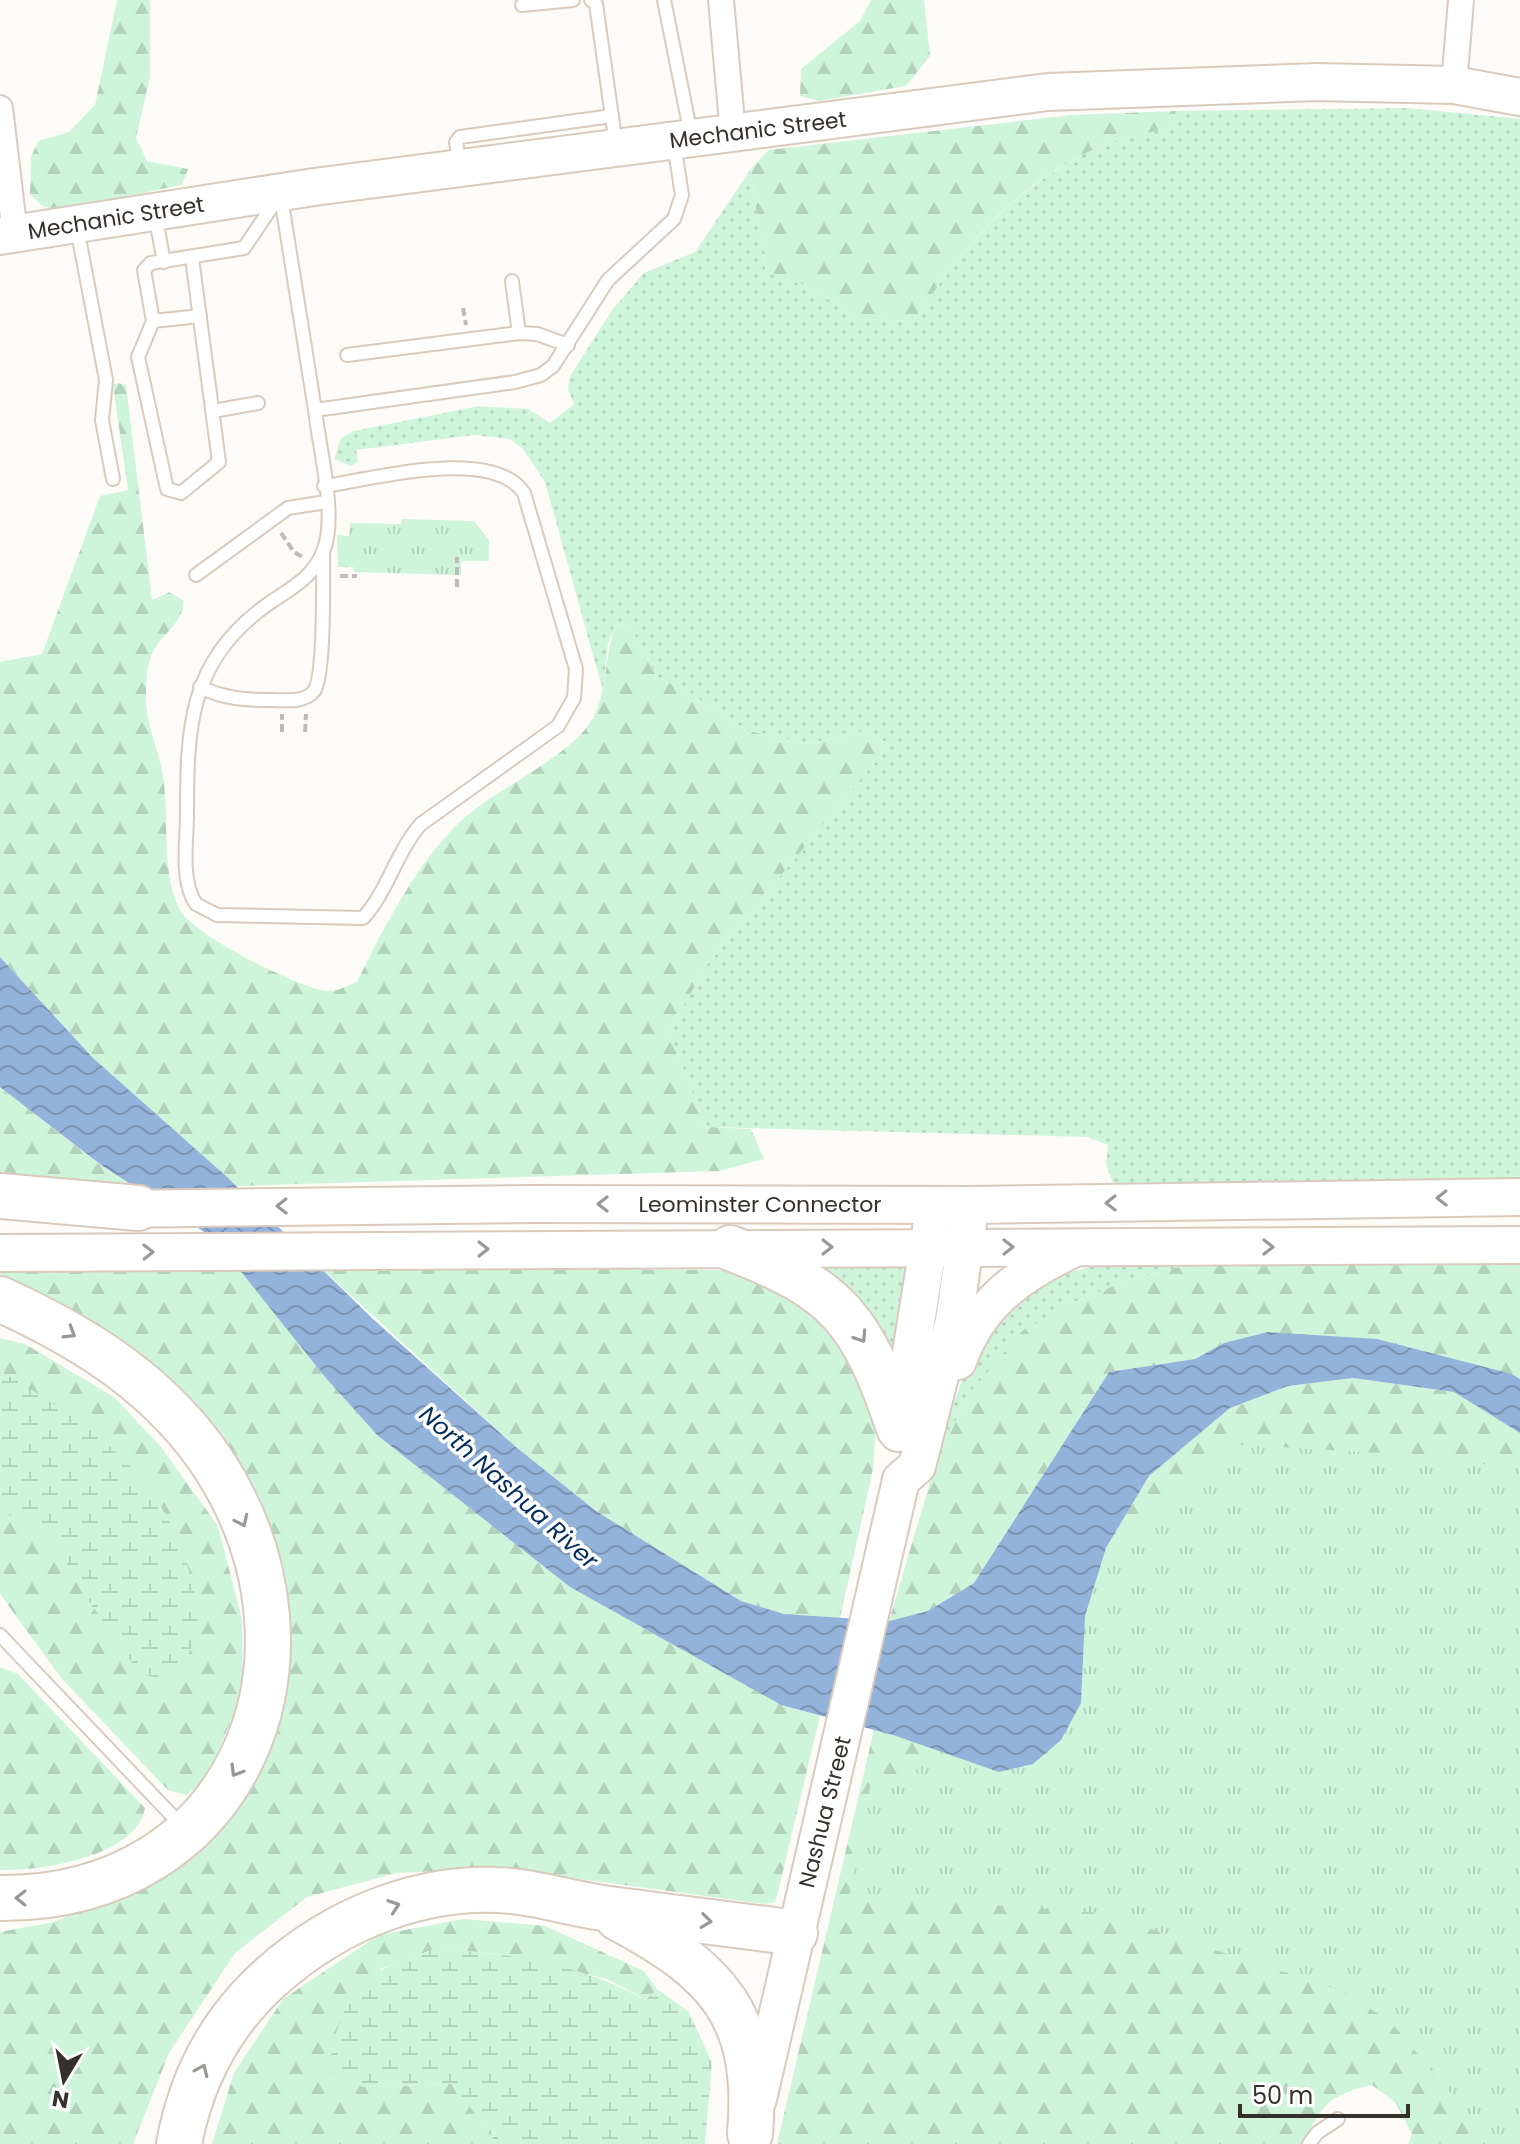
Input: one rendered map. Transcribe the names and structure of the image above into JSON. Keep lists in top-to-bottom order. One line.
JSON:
{"streets":{"main road":["Mechanic Street","Leominster Connector","Nashua Street"]},"crossings":[["Leominster Connector","Nashua Street"]],"water":["North Nashua River"],"scale_bar":"50 m","north":"bottom"}
